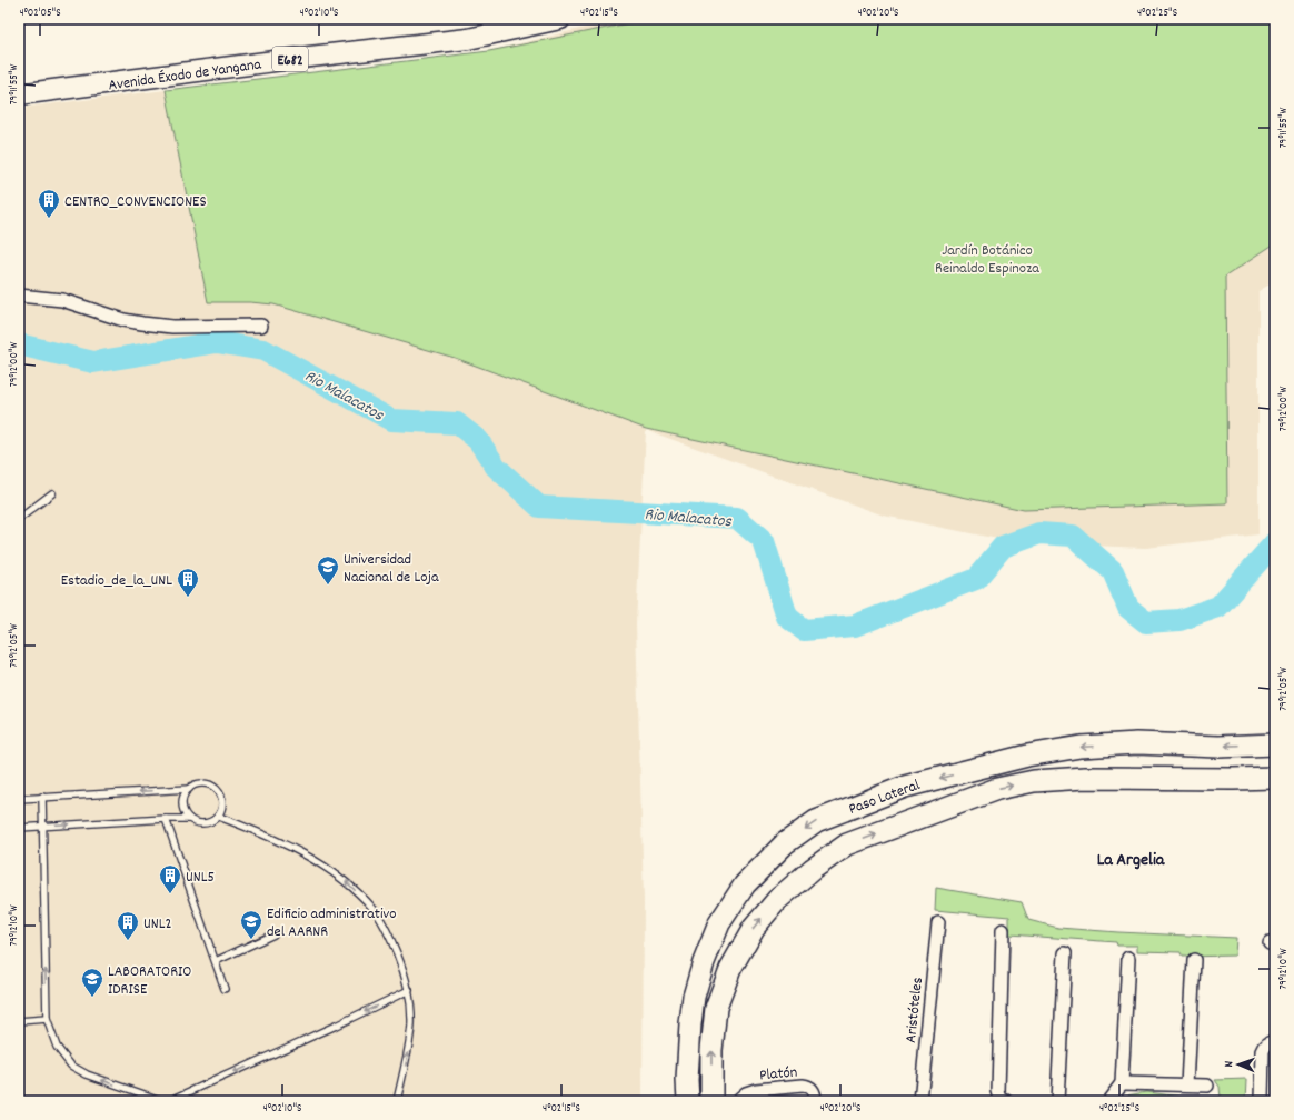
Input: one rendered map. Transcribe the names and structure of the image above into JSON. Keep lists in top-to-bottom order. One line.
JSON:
{"streets":{"highway":["Paso Lateral"],"main road":["E682","Avenida Éxodo de Yangana"],"street":["Aristóteles","Platón"]},"one_way":["Paso Lateral"],"districts":["La Argelia"],"water":["Rio Malacatos"],"parks":["Jardín Botánico Reinaldo Espinoza"],"places":{"building":["CENTRO_CONVENCIONES","Estadio_de_la_UNL","UNL5","UNL2"],"school or university":["Universidad Nacional de Loja","Edificio administrativo del AARNR","LABORATORIO IDRISE"]},"north":"left","coordinates":["4°02'05\"S","4°02'10\"S","4°02'15\"S","4°02'20\"S","4°02'25\"S","79°11'55\"W","79°12'00\"W","79°12'05\"W","79°12'10\"W"]}
